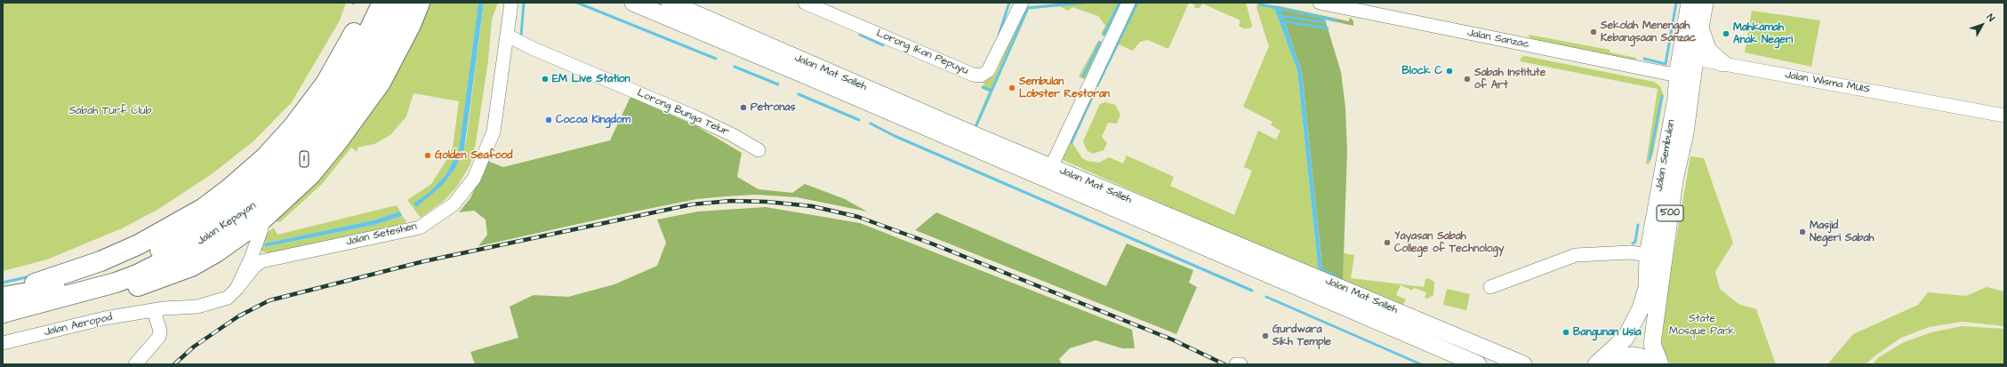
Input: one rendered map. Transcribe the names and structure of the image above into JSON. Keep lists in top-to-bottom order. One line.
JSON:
{"streets":{"highway":["1","Jalan Kepayan"],"main road":["Jalan Mat Salleh","Jalan Sembulan","500"],"street":["Jalan Sanzac","Lorong Ikan Pepuyu","Jalan Wisma MUIS","Lorong Bunga Telur","Jalan Seteshen","Jalan Aeropod"]},"crossings":[["Jalan Sanzac","Jalan Sembulan"],["Jalan Wisma MUIS","Jalan Sembulan"],["Lorong Bunga Telur","Jalan Seteshen"],["Jalan Sembulan","500"],["Jalan Seteshen","Jalan Aeropod"]],"parks":["Sabah Turf Club","State Mosque Park"],"places":["Sekolah Menengah Kebangsaan Sanzac","Mahkamah Anak Negeri","Block C","EM Live Station","Sabah Institute of Art","Sembulan Lobster Restoran","Petronas","Cocoa Kingdom","Golden Seafood","Masjid Negeri Sabah","Yayasan Sabah College of Technology","Bangunan Usia","Gurdwara Sikh Temple"],"north":"top right"}
